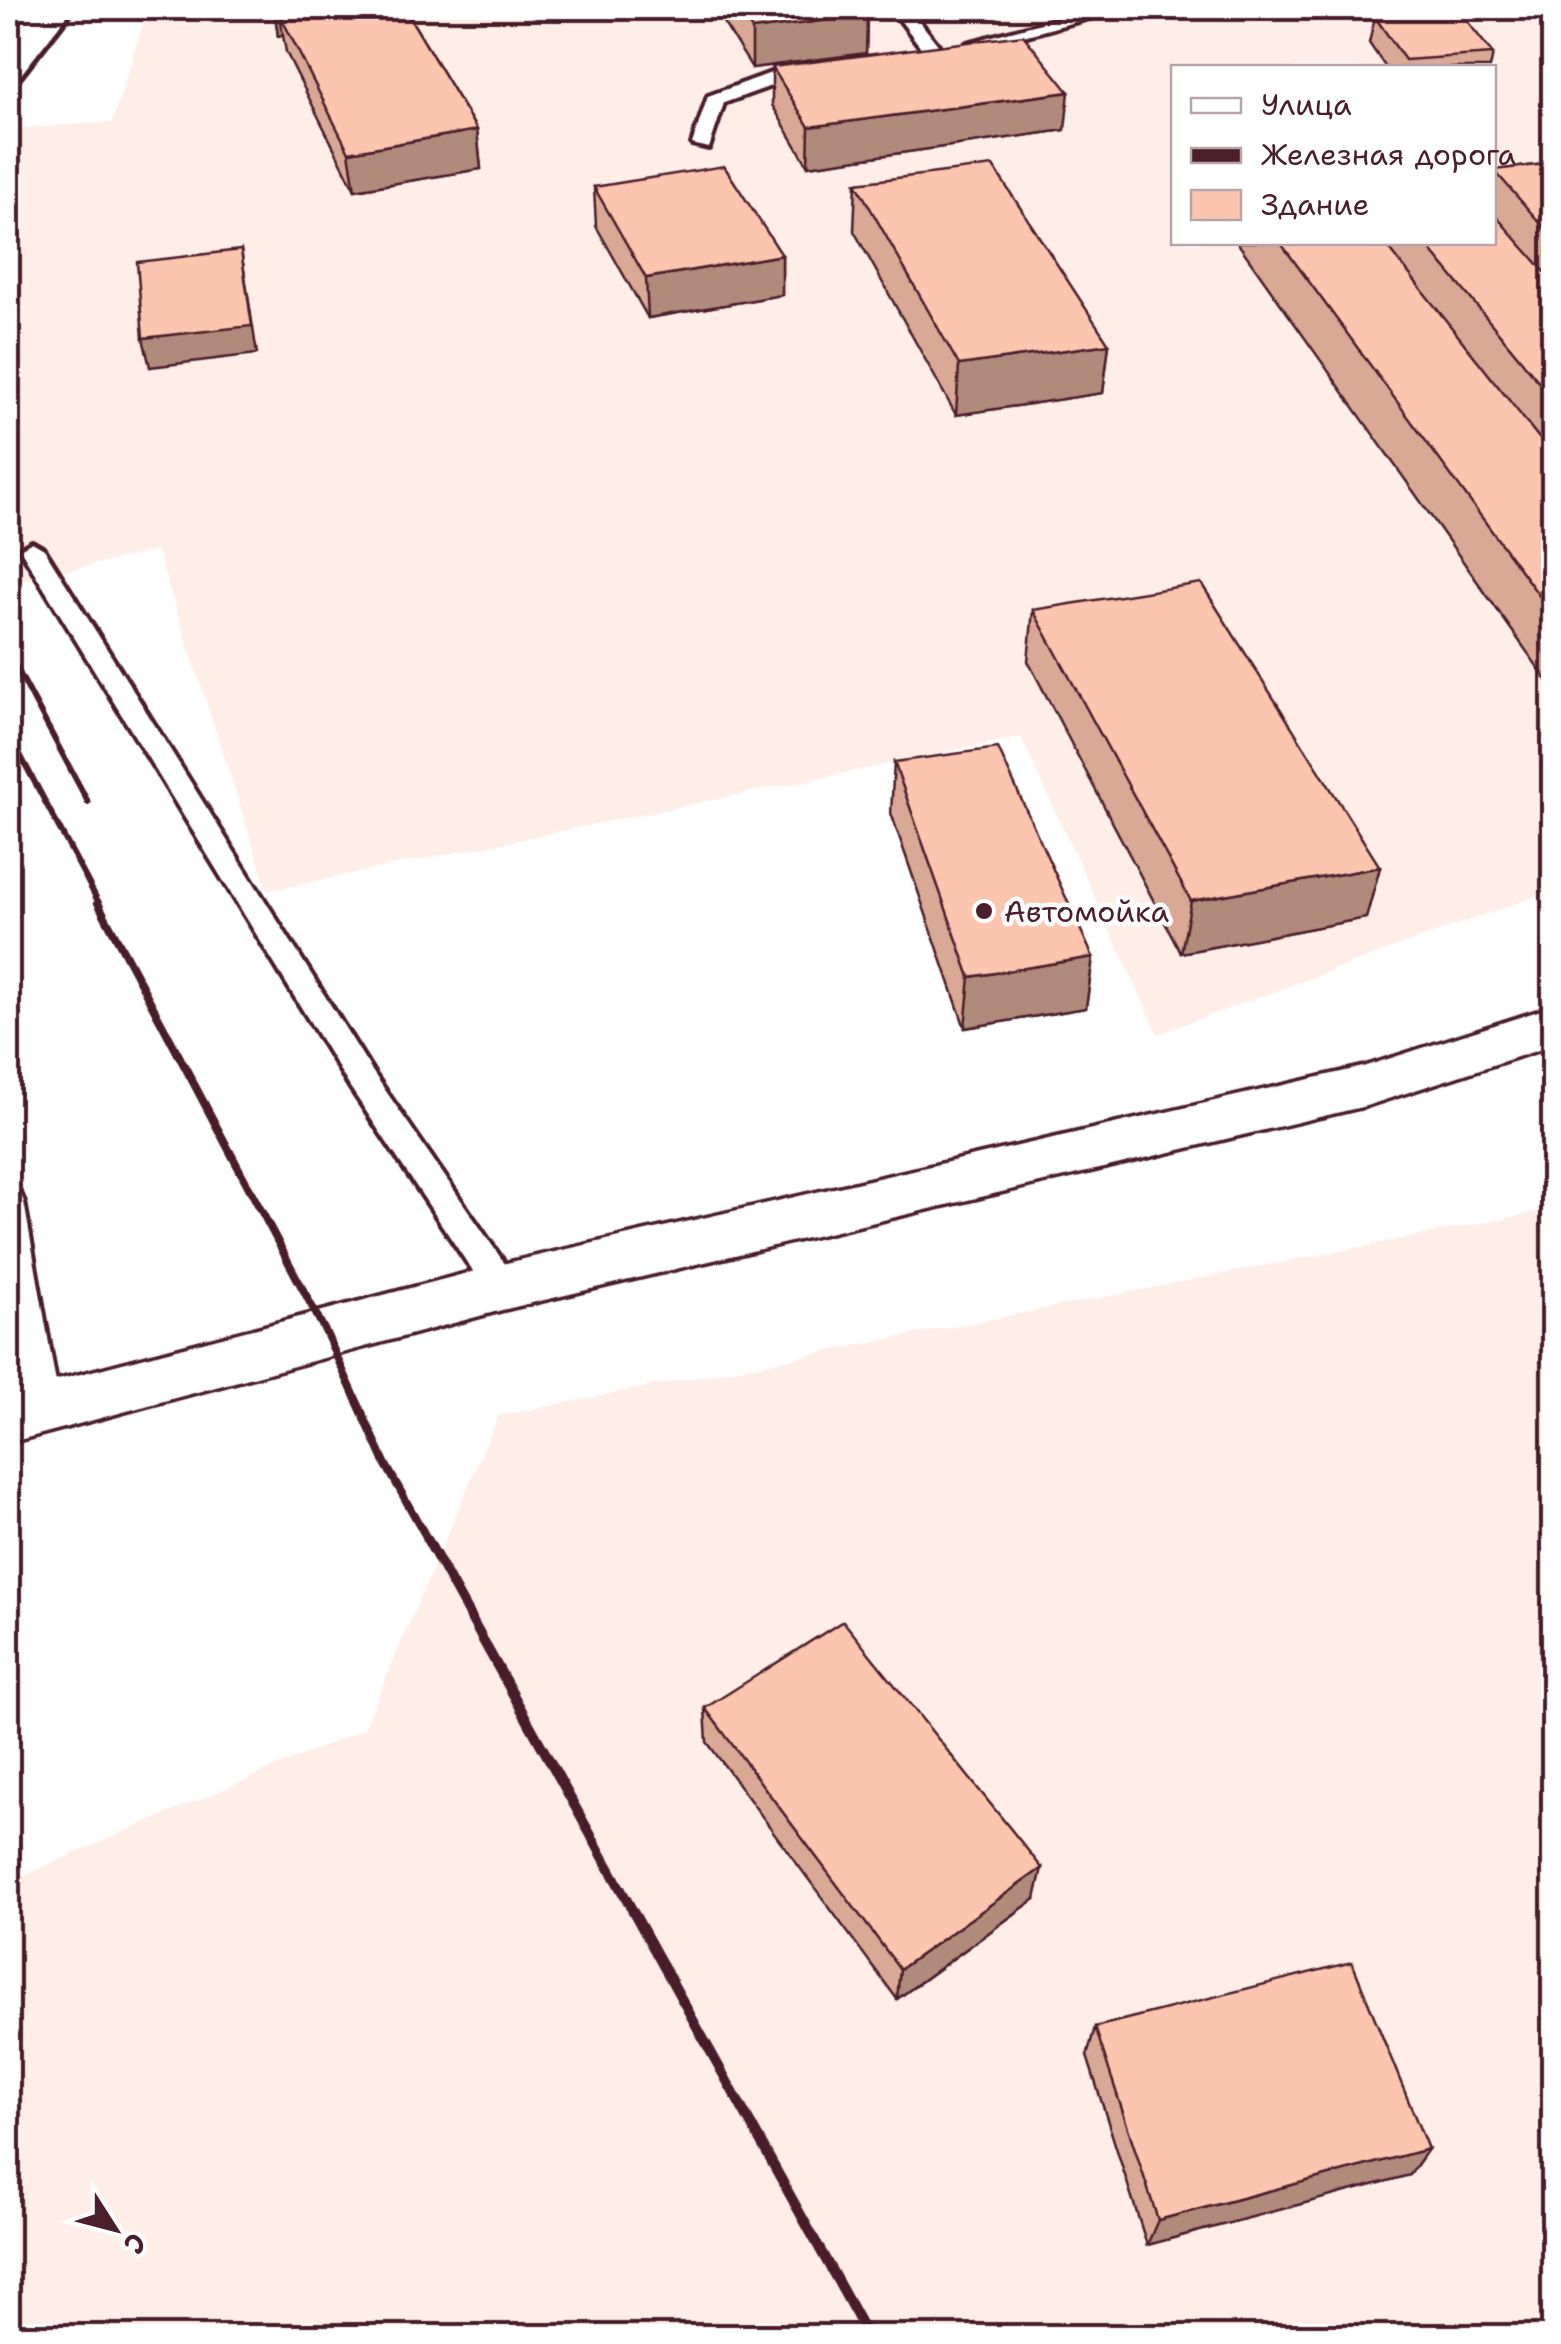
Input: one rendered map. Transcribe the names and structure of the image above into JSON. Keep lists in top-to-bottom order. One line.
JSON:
{"places":["Автомойка"],"legend":["Улица","Железная дорога","Здание"],"north":"bottom right"}
